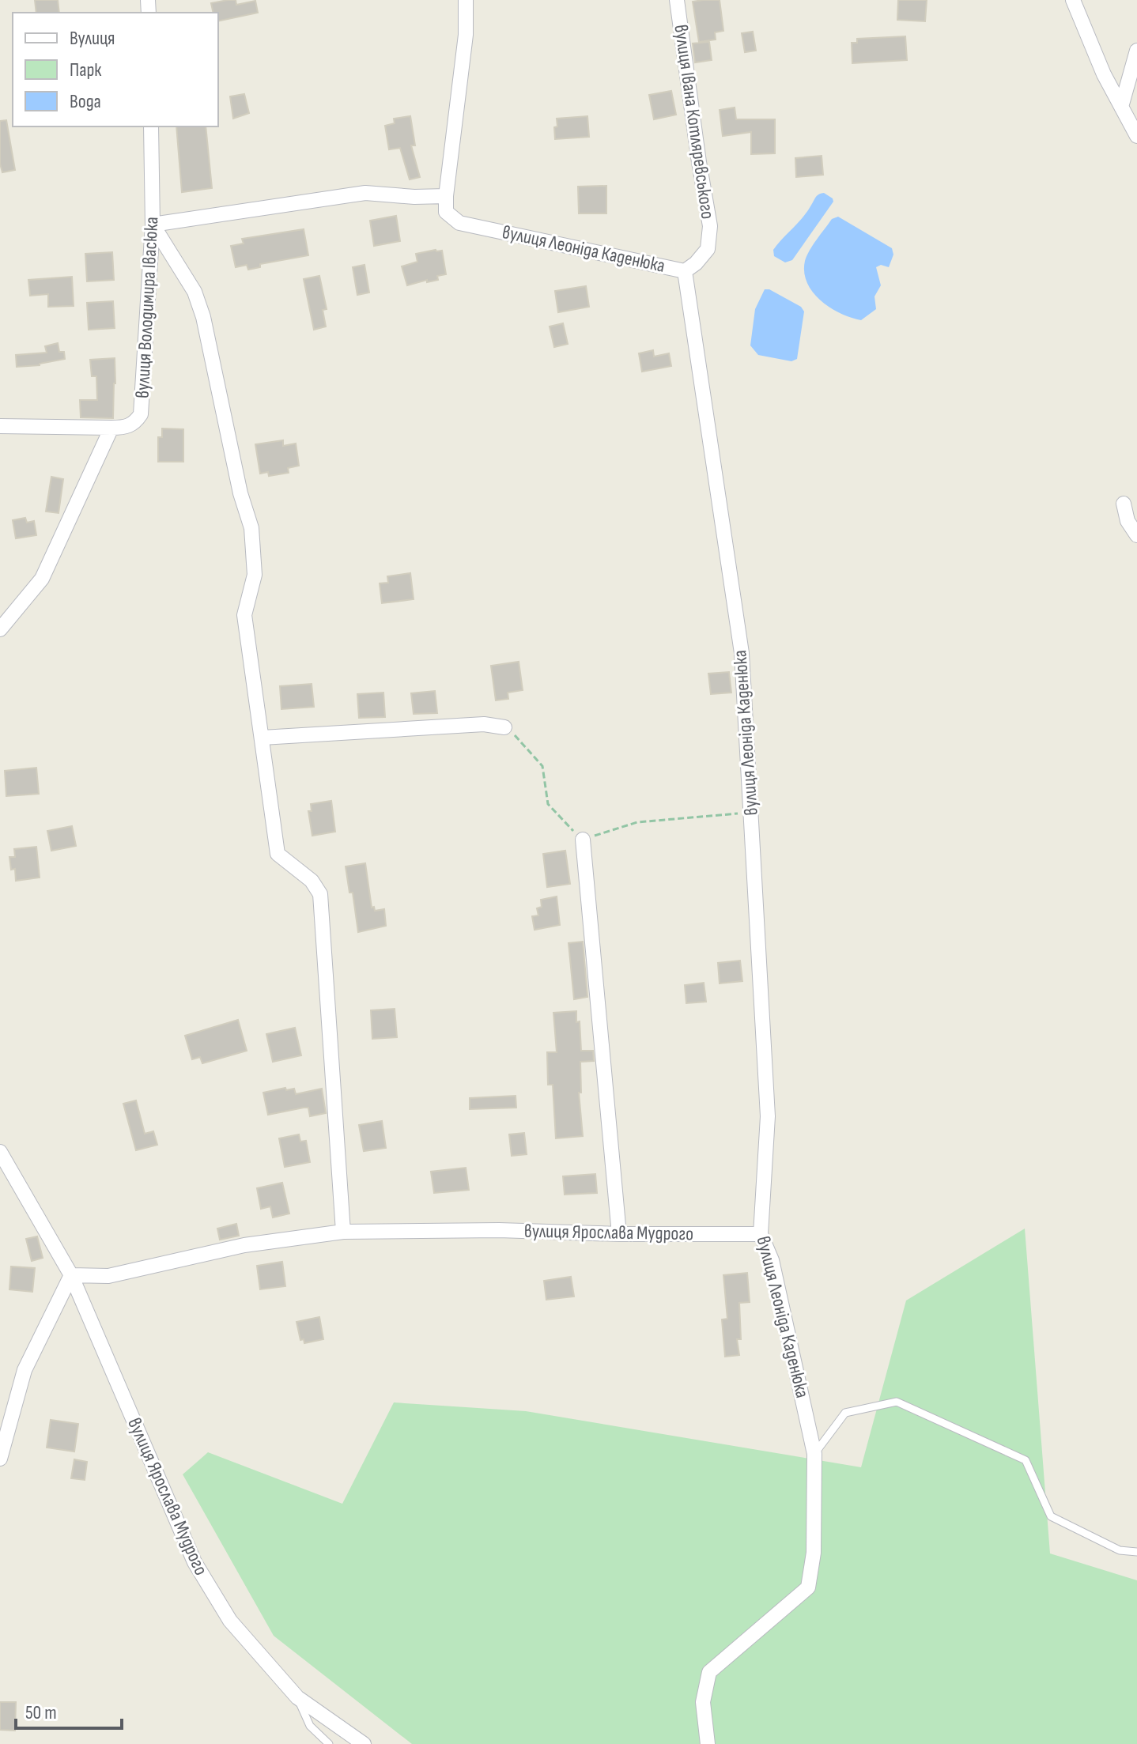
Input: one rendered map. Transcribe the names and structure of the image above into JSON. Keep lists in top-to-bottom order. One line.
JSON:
{"streets":{"street":["вулиця Івана Котляревського","вулиця Леоніда Каденюка","вулиця Володимира Івасюка","вулиця Ярослава Мудрого"]},"crossings":[["вулиця Івана Котляревського","вулиця Леоніда Каденюка"],["вулиця Леоніда Каденюка","вулиця Ярослава Мудрого"]],"legend":["Вулиця","Парк","Вода"],"scale_bar":"50 m"}
